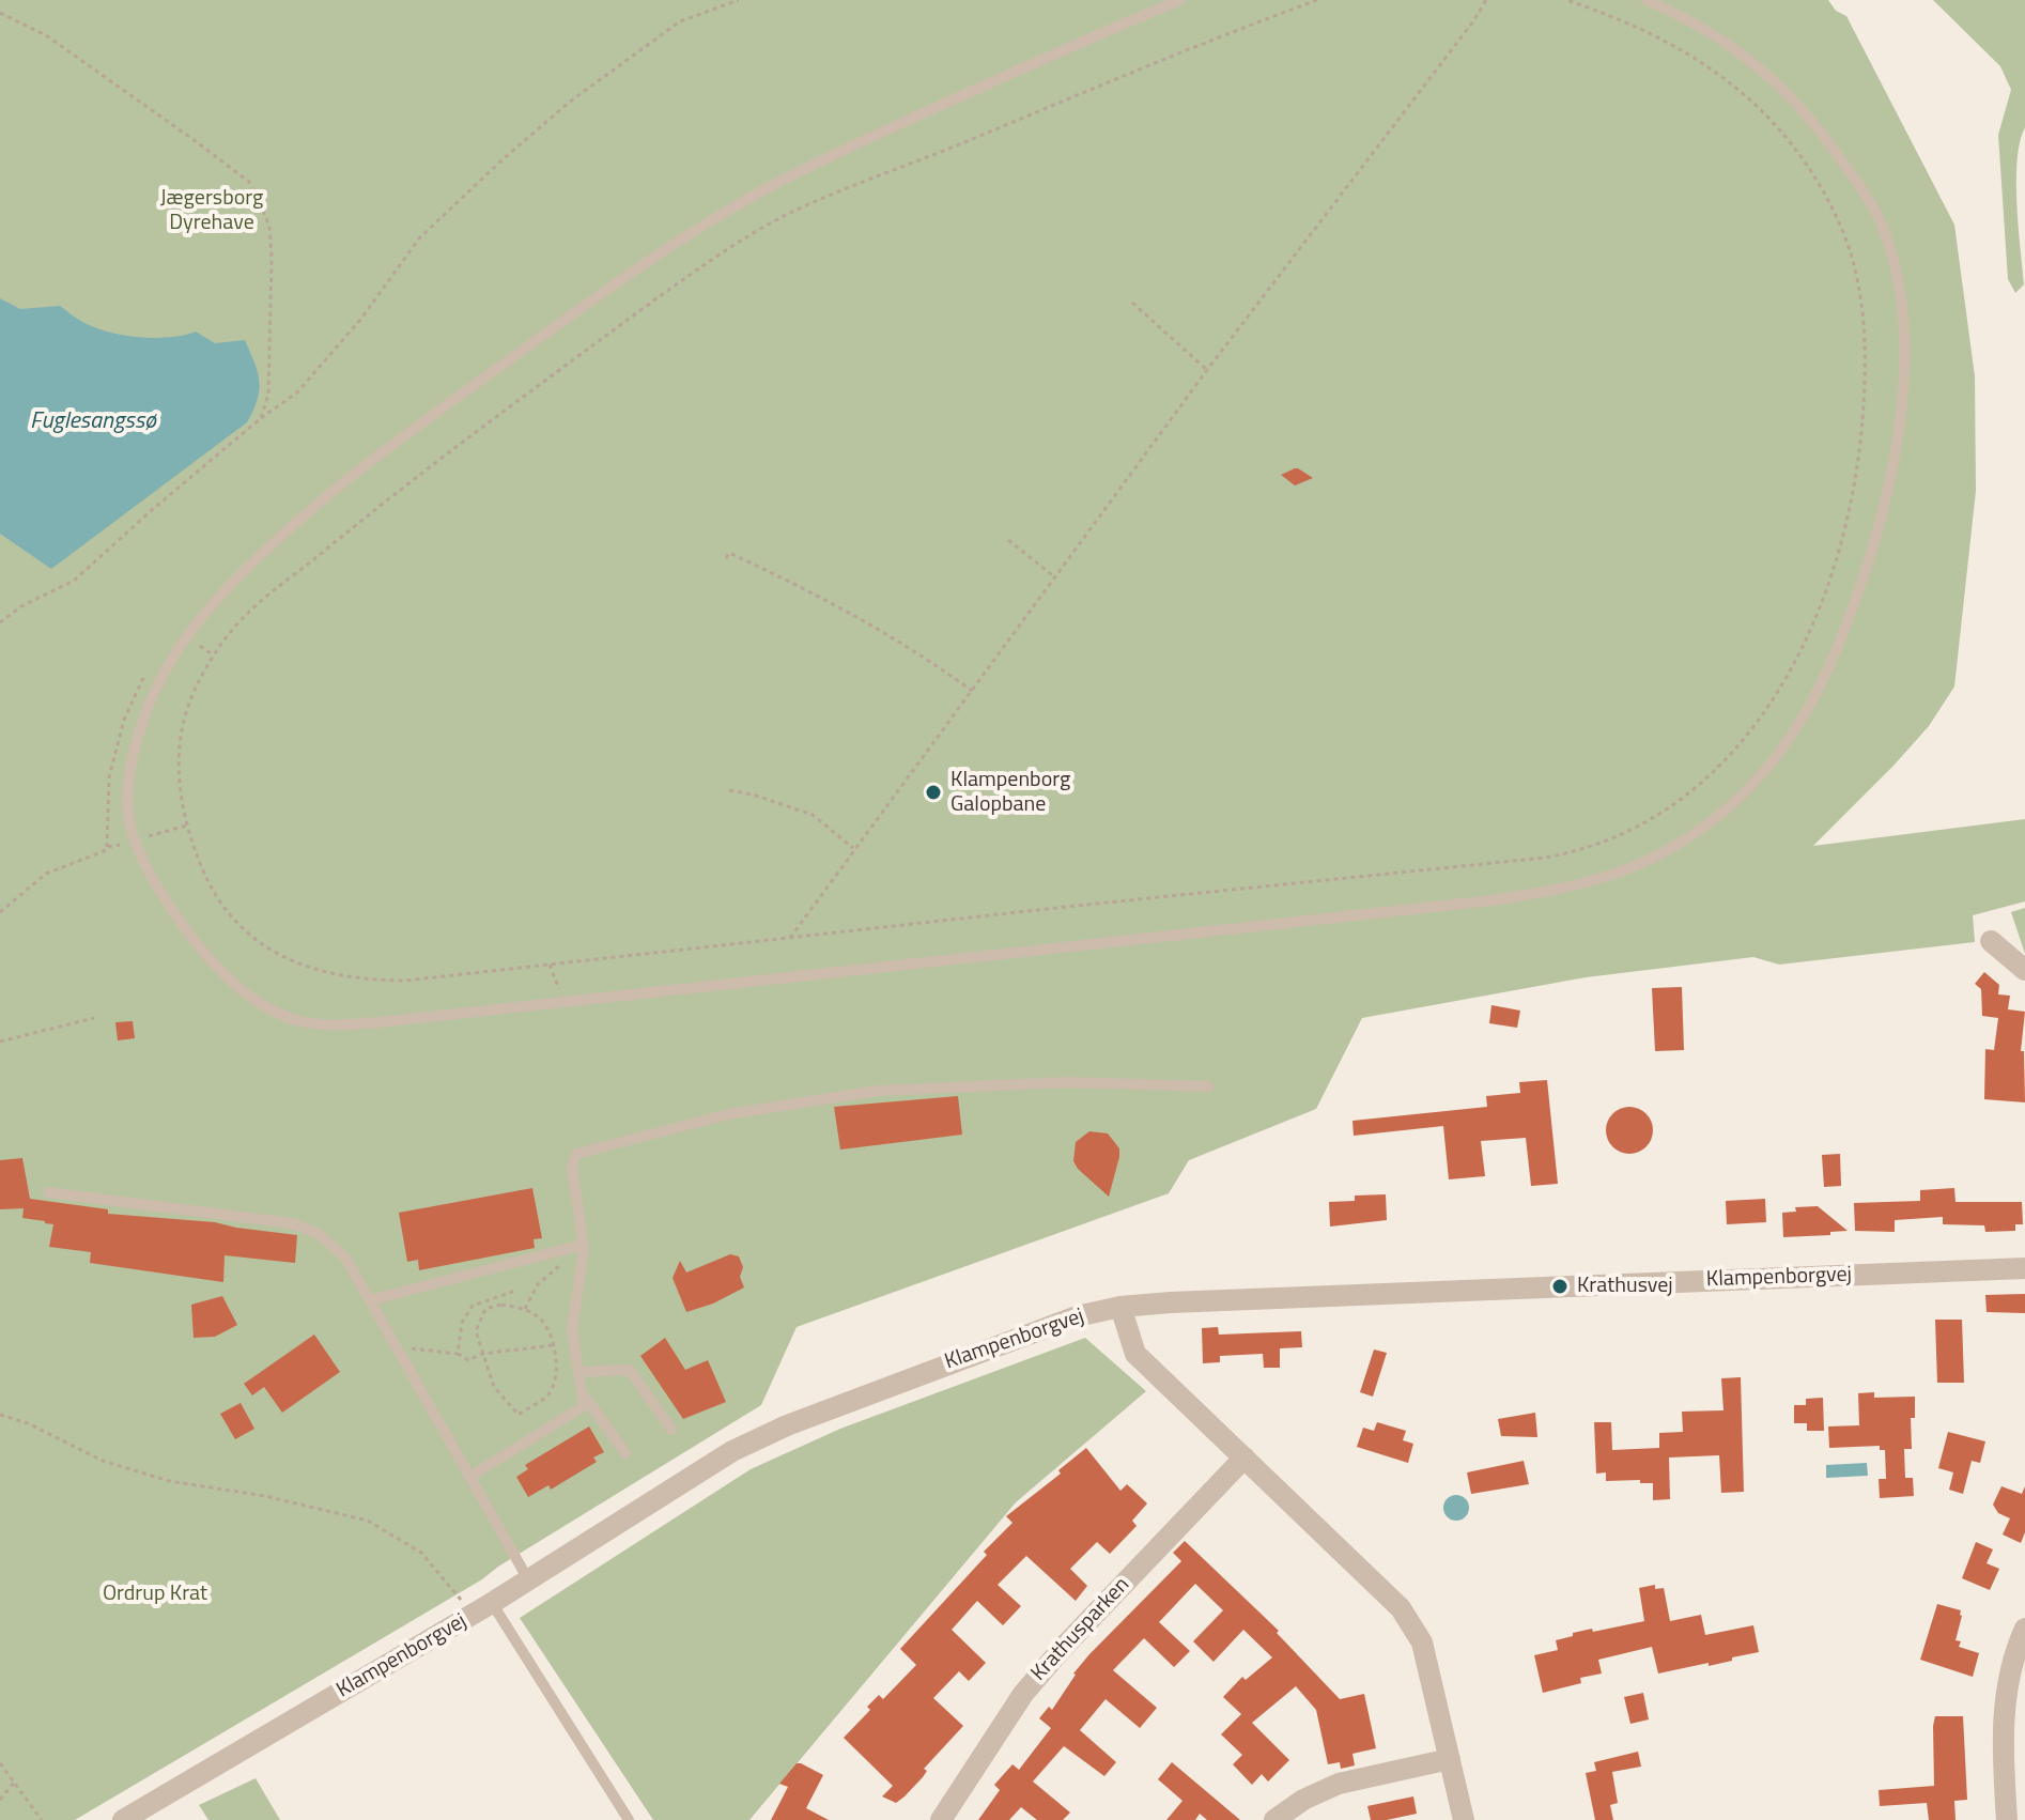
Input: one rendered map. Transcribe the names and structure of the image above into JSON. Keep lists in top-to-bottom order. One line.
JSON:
{"streets":{"street":["Klampenborgvej","Krathusparken"]},"water":["Fuglesangssø"],"parks":["Jægersborg Dyrehave","Ordrup Krat"],"places":["Klampenborg Galopbane","Krathusvej"]}
